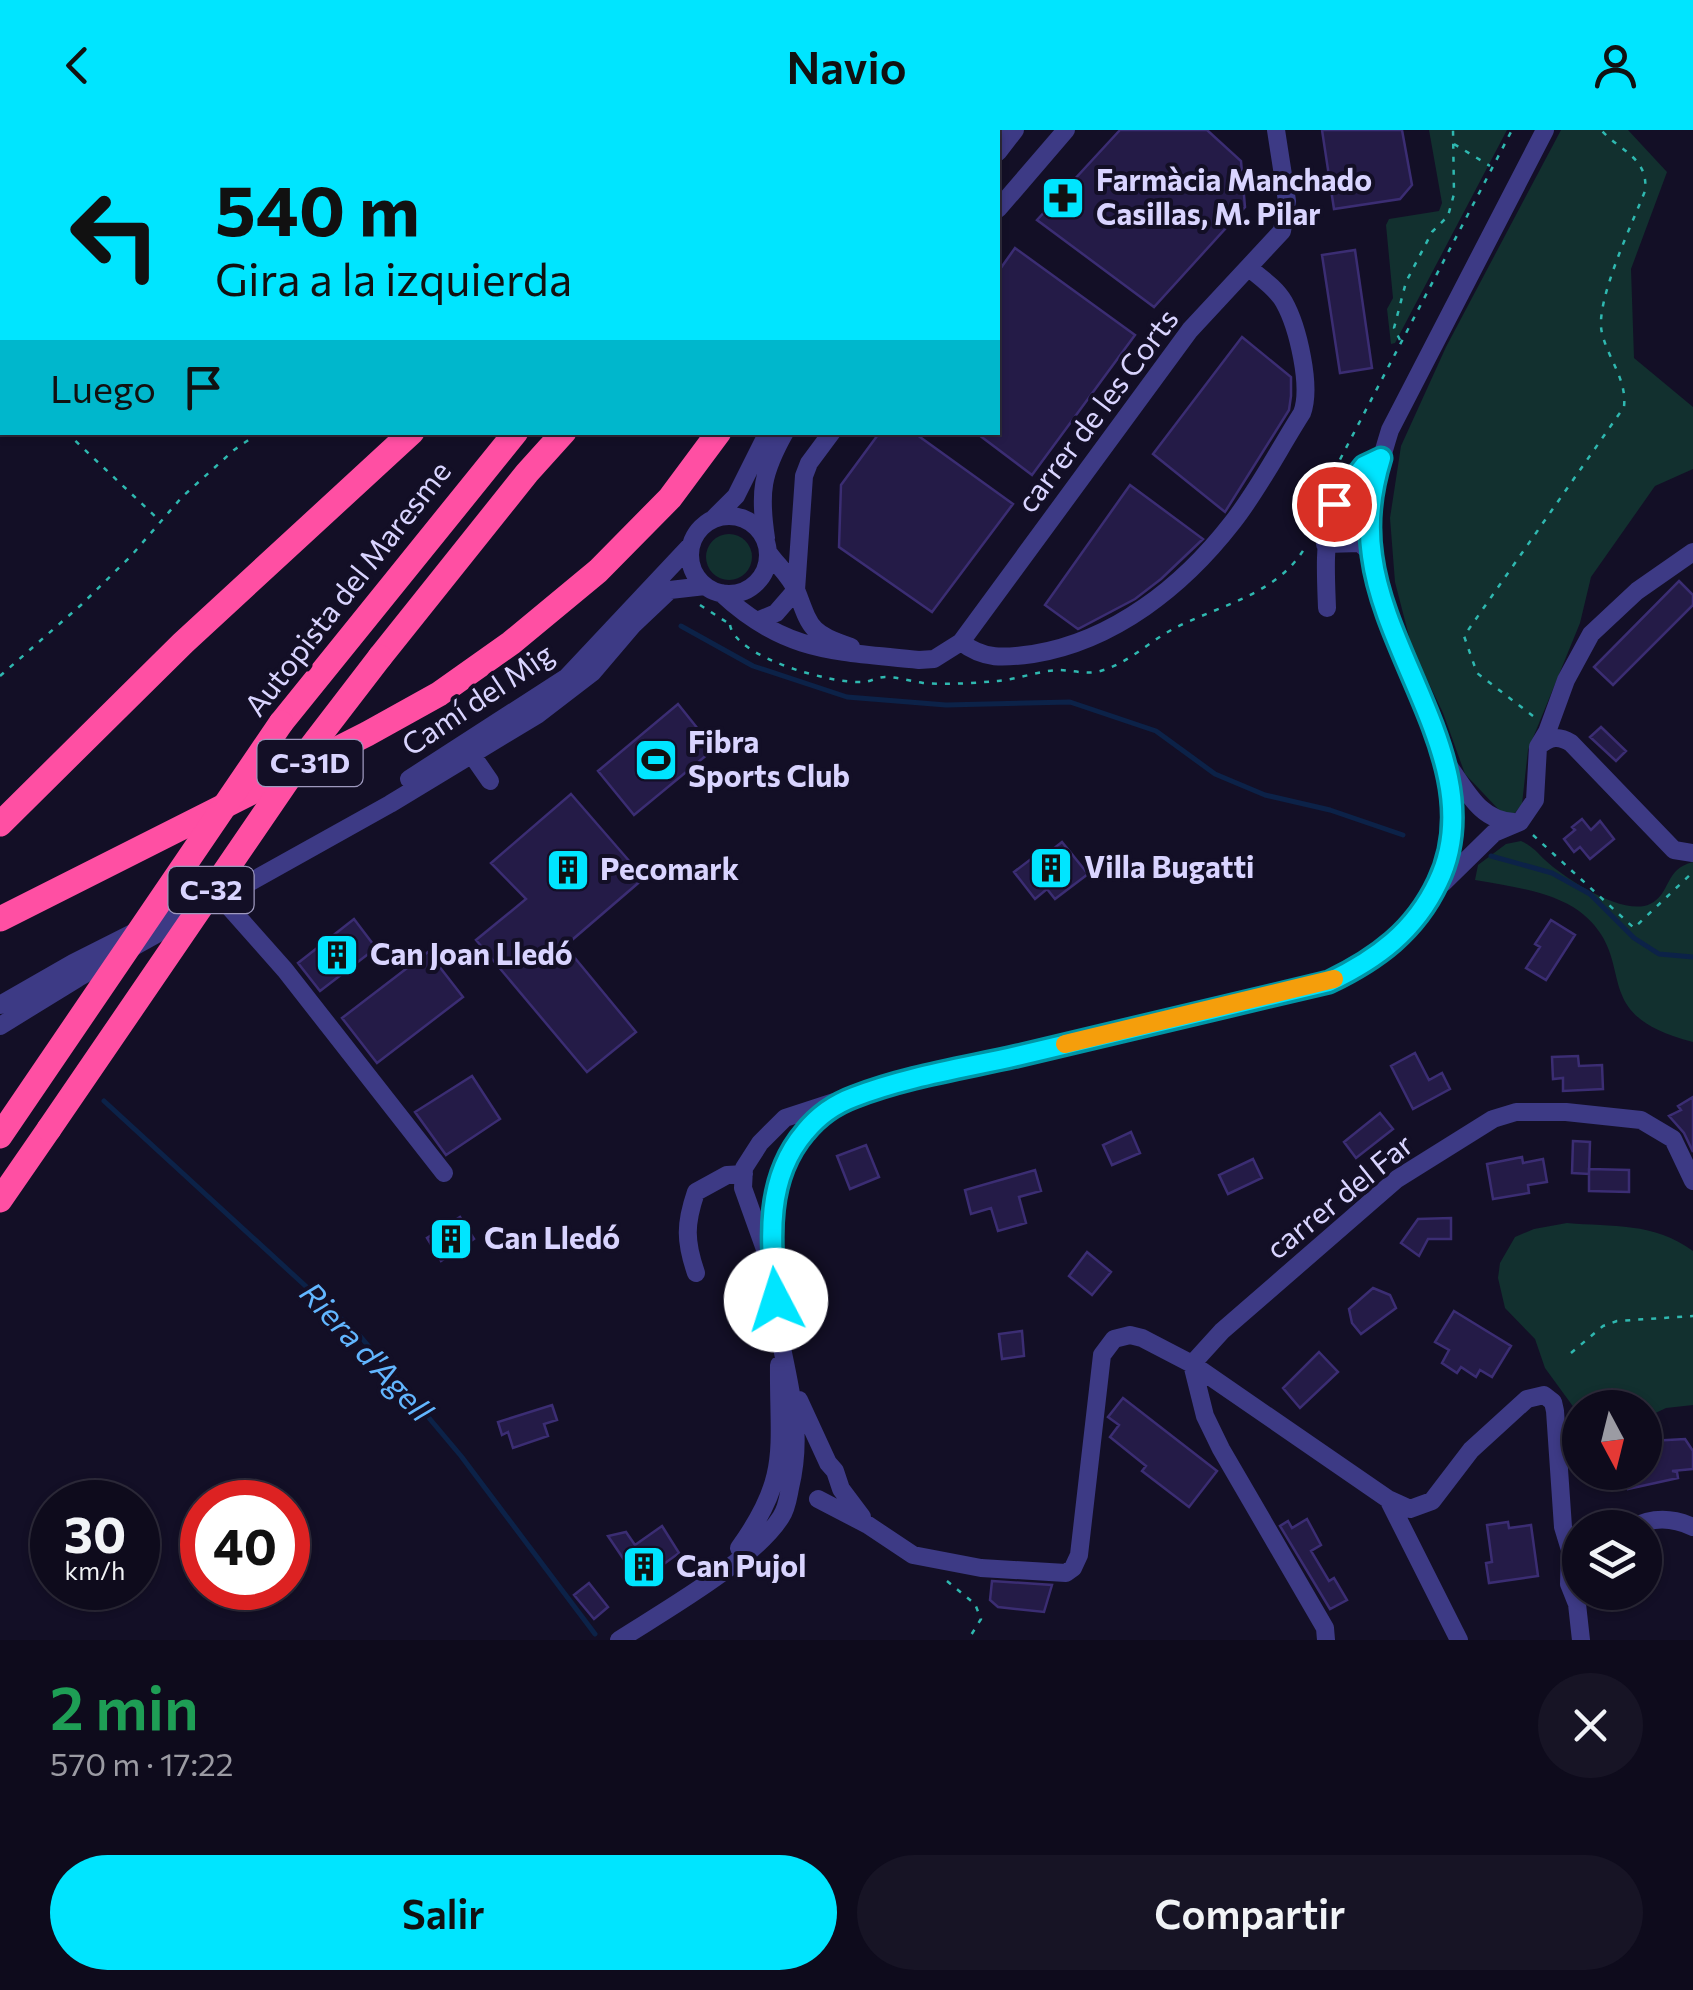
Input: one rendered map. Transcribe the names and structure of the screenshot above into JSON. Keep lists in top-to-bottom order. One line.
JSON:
{"streets":{"highway":["Autopista del Maresme","C-31D","C-32"],"street":["carrer de les Corts","Camí del Mig","carrer del Far"]},"water":["Riera d'Agell"],"places":{"pharmacy":["Farmàcia Manchado Casillas, M. Pilar"],"sports":["Fibra Sports Club"],"building":["Villa Bugatti","Pecomark","Can Joan Lledó","Can Lledó","Can Pujol"]},"north":"bottom","page":{"header":"Navio","turn":["540 m","Gira a la izquierda"],"then":"Luego","speed":"30 km/h","limit":"40","heading":["2 min","570 m · 17:22"],"buttons":["Salir","Compartir"]}}
